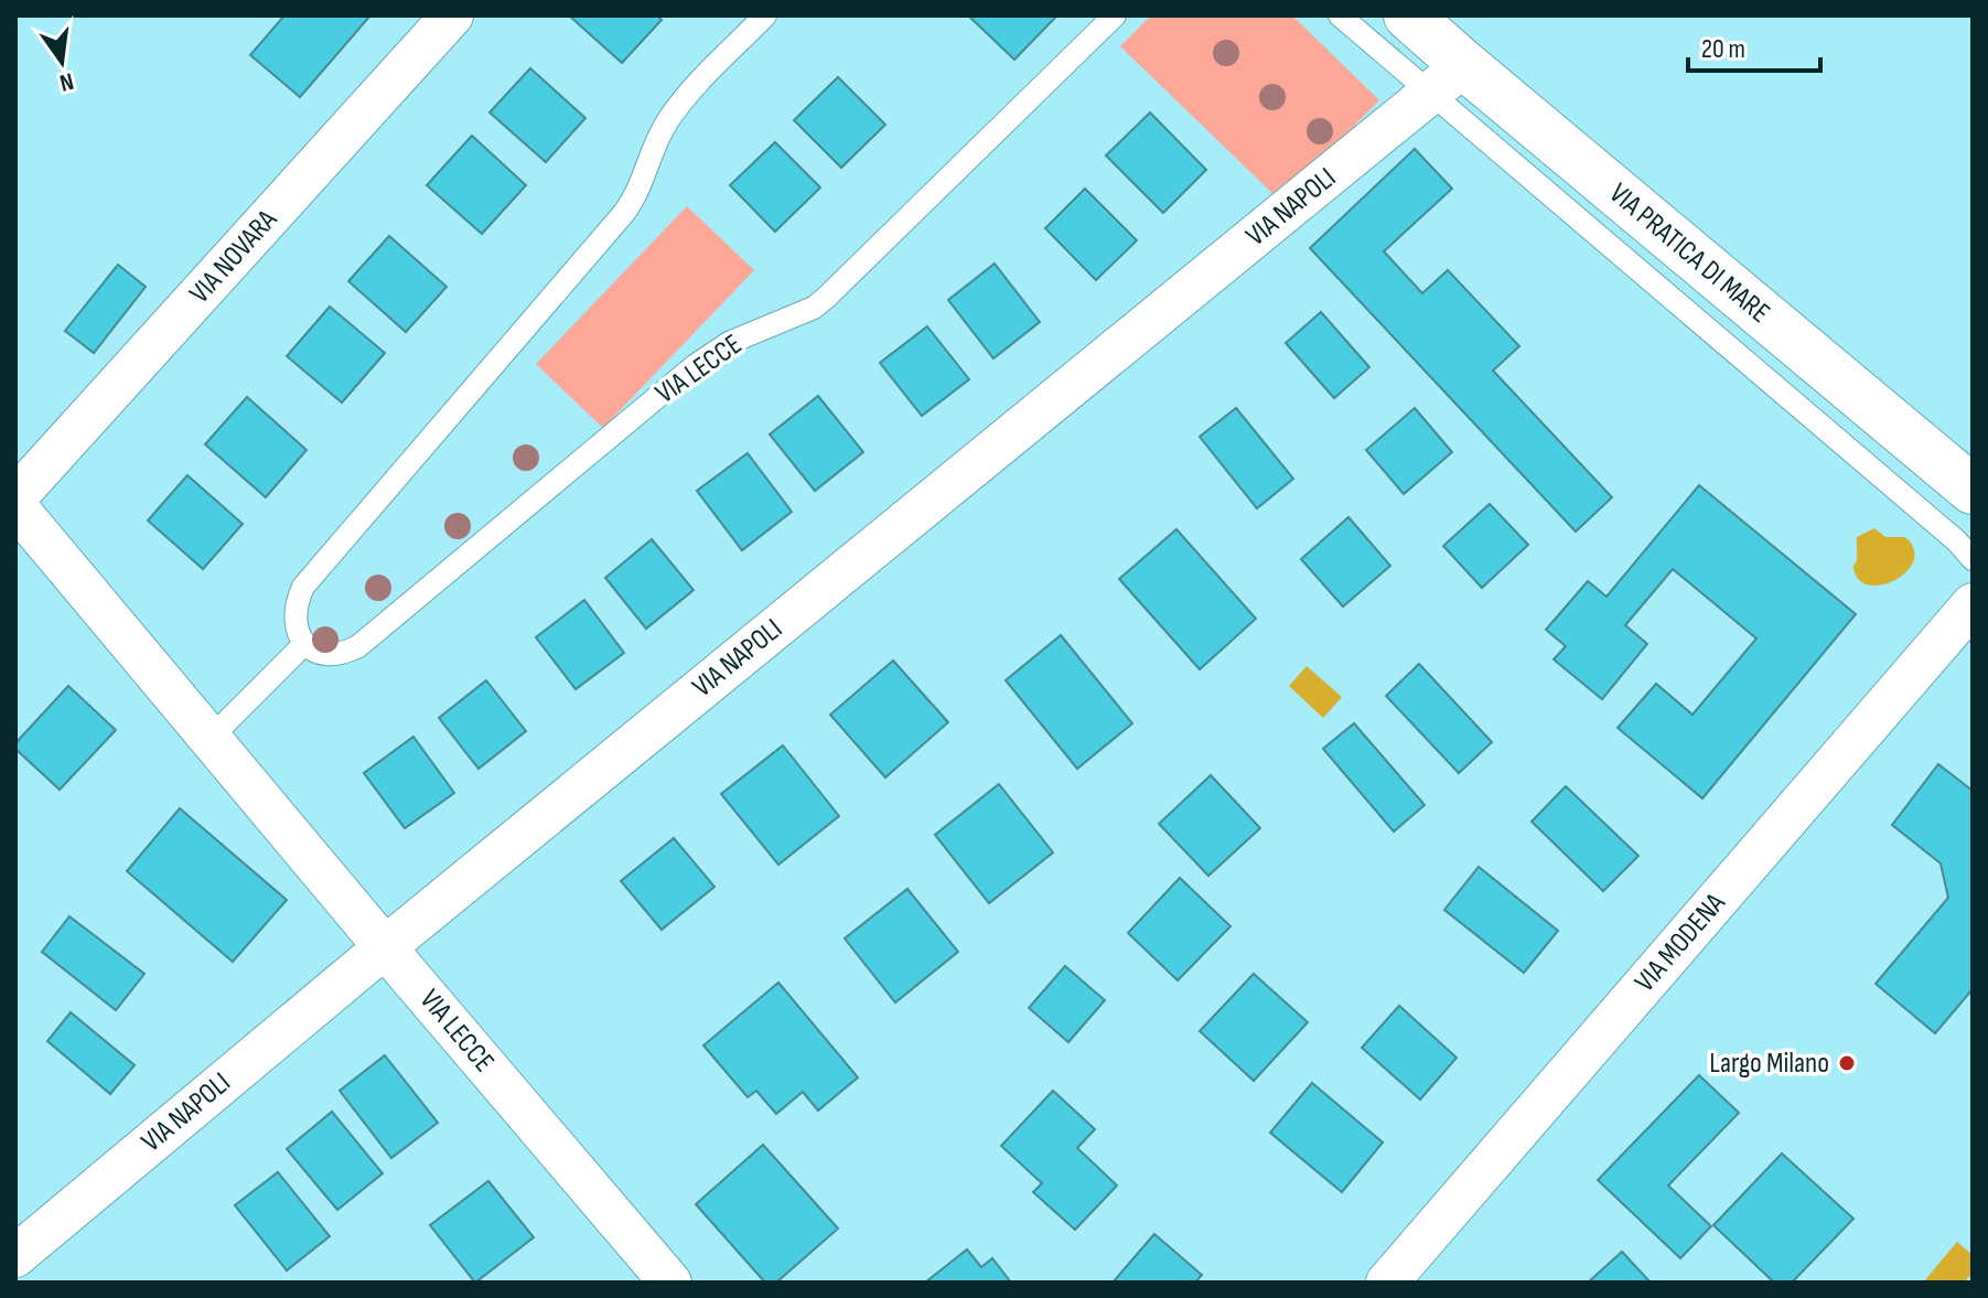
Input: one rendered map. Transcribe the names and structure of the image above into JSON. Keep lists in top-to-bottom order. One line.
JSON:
{"streets":{"street":["VIA NAPOLI","VIA PRATICA DI MARE","VIA NOVARA","VIA LECCE","VIA MODENA"]},"crossings":[["VIA NAPOLI","VIA PRATICA DI MARE"],["VIA NAPOLI","VIA LECCE"]],"places":["Largo Milano"],"scale_bar":"20 m","north":"bottom"}
